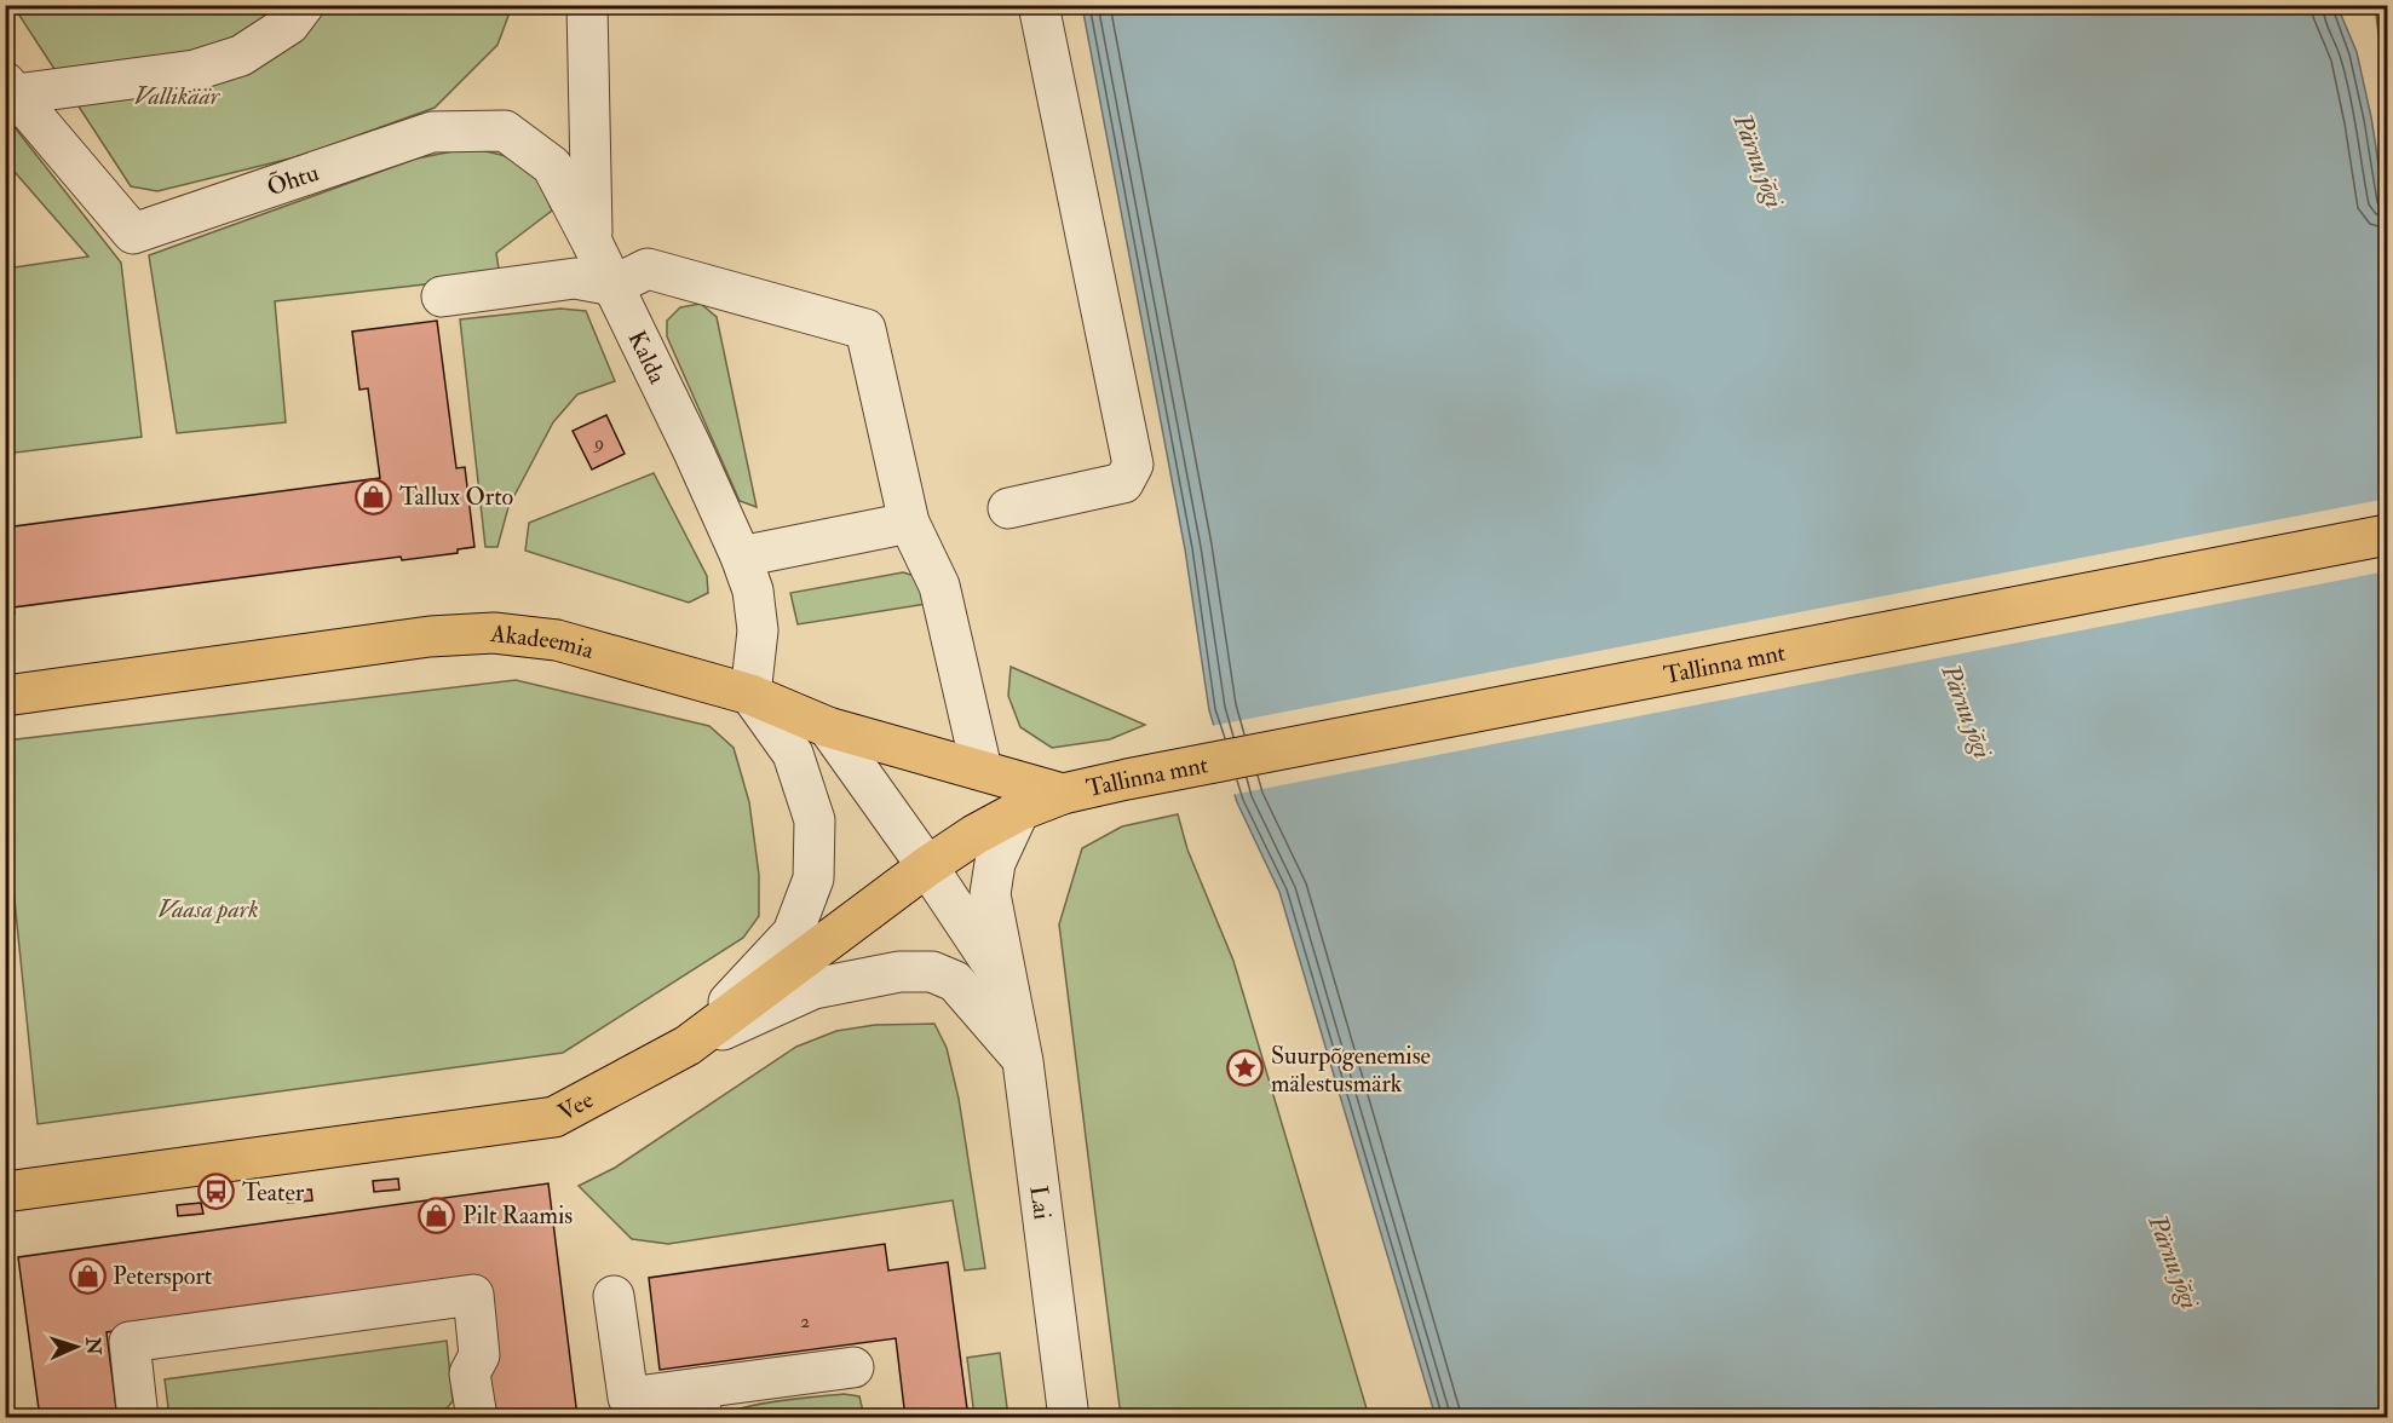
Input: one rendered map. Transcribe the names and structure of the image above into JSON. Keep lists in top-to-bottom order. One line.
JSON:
{"streets":{"main road":["Akadeemia","Tallinna mnt","Vee"],"street":["Õhtu","Kalda","Lai"]},"crossings":[["Õhtu","Kalda"],["Kalda","Akadeemia"],["Akadeemia","Tallinna mnt"],["Akadeemia","Vee"],["Akadeemia","Lai"],["Tallinna mnt","Vee"],["Vee","Lai"]],"water":["Pärnu jõgi"],"parks":["Vallikäär","Vaasa park"],"places":{"shop":["Tallux Orto","Pilt Raamis","Petersport"],"place":["Suurpõgenemise mälestusmärk"],"bus stop":["Teater"]},"house_numbers":["9","2"],"north":"right"}
